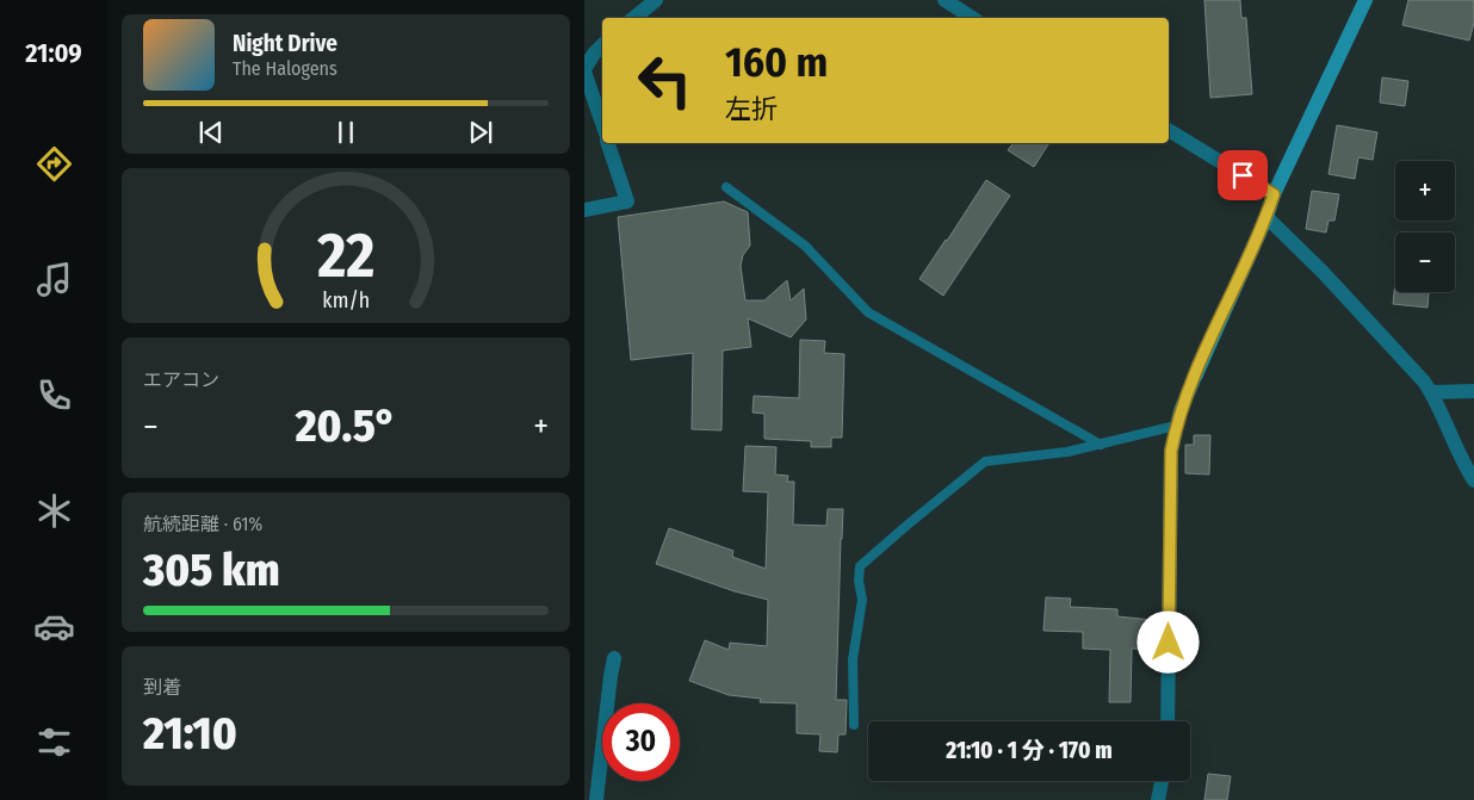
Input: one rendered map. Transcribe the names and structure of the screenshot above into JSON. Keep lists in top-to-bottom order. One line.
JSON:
{"page":{"tabs":"21:09","turn":["160 m","左折"],"song":["Night Drive","The Halogens"],"map_buttons":["+","−"],"tile":["エアコン",["航続距離 · 61%","305 km"],["到着","21:10"]],"heat":["−","20.5°","+"],"limit":"30","trip":"21:10 · 1 分 · 170 m","gauge":["22","km/h"]}}
